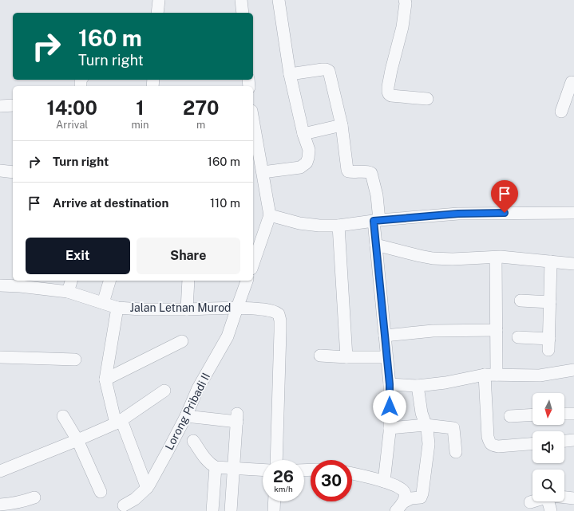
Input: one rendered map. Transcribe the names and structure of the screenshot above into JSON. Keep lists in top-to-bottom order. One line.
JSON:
{"streets":{"street":["Jalan Letnan Murod","Lorong Pribadi II"]},"crossings":[["Jalan Letnan Murod","Lorong Pribadi II"]],"north":"bottom","page":{"turn":["160 m","Turn right"],"eta":["14:00","Arrival","1","min","270","m"],"list":[{"name":"Turn right","value":"160 m"},{"name":"Arrive at destination","value":"110 m"}],"buttons":["Exit","Share"],"speed":"26 km/h","limit":"30"}}
